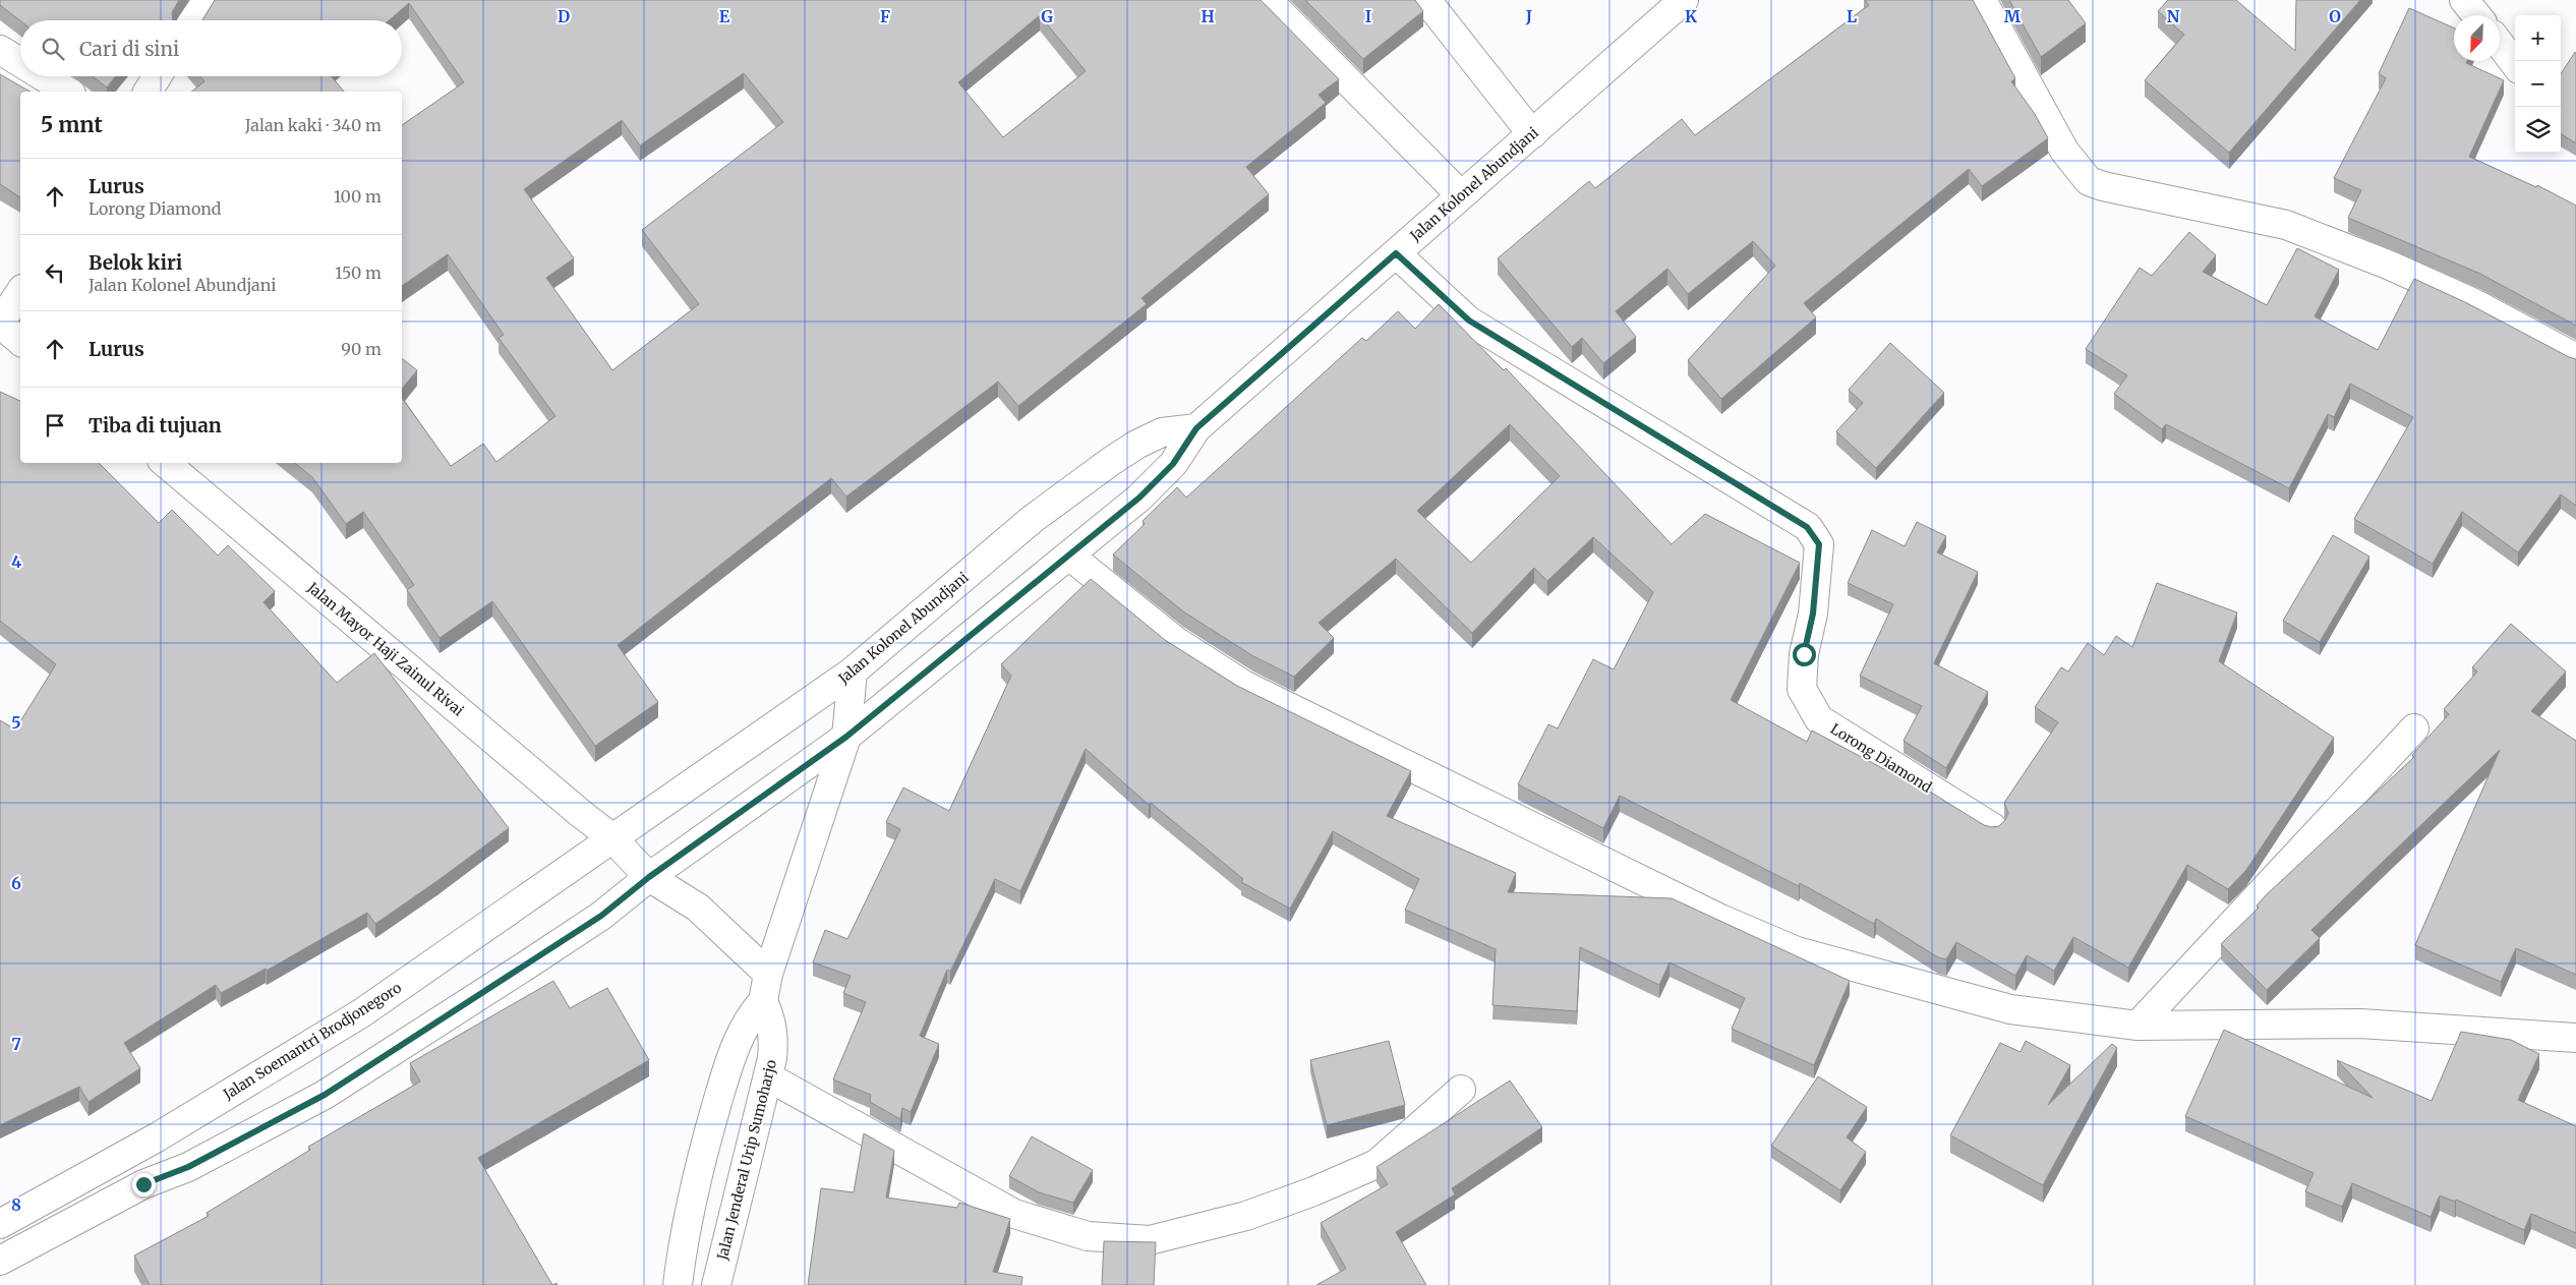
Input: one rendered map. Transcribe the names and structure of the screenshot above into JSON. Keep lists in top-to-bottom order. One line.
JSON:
{"streets":{"street":["Jalan Kolonel Abundjani","Jalan Mayor Haji Zainul Rivai","Lorong Diamond","Jalan Soemantri Brodjonegoro","Jalan Jenderal Urip Sumoharjo"]},"crossings":[["Jalan Kolonel Abundjani","Jalan Mayor Haji Zainul Rivai"],["Jalan Kolonel Abundjani","Lorong Diamond"],["Jalan Kolonel Abundjani","Jalan Soemantri Brodjonegoro"],["Jalan Mayor Haji Zainul Rivai","Jalan Soemantri Brodjonegoro"]],"north":"bottom left","page":{"map_buttons":["+","−"],"search":"Cari di sini","heading":["5 mnt","Jalan kaki · 340 m"],"list":[["Lurus","Lorong Diamond","100 m"],["Belok kiri","Jalan Kolonel Abundjani","150 m"],["Lurus","90 m"],"Tiba di tujuan"]},"grid":{"columns":["D","E","F","G","H","I","J","K","L","M","N","O"],"rows":["4","5","6","7","8"]}}
